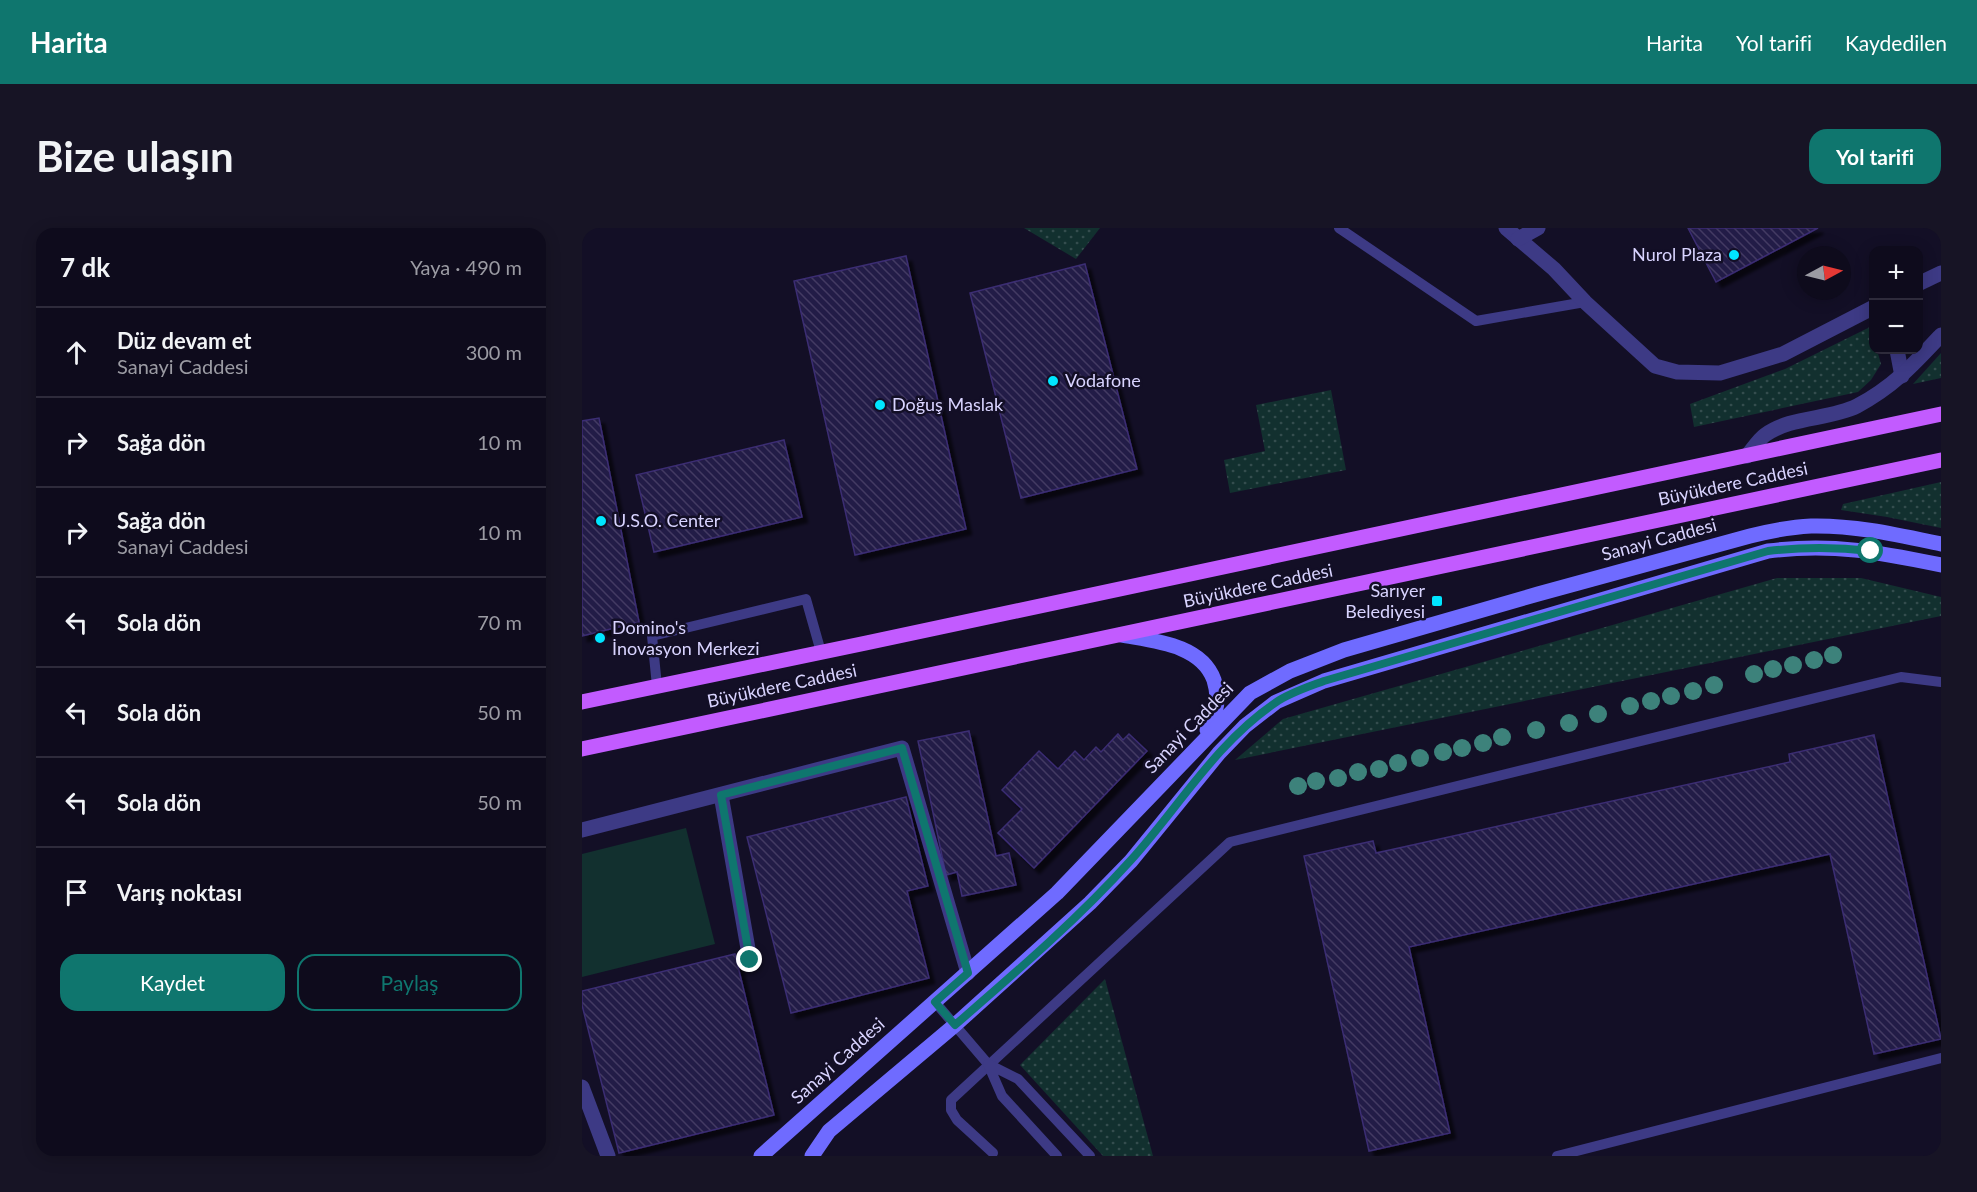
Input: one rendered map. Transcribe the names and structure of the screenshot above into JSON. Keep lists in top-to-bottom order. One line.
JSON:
{"streets":{"main road":["Büyükdere Caddesi"],"street":["Sanayi Caddesi"]},"places":{"other":["Nurol Plaza","Vodafone","Doğuş Maslak","U.S.O. Center","Domino's İnovasyon Merkezi"],"transit":["Sarıyer Belediyesi"]},"north":"right","page":{"header":"Harita","nav":["Harita","Yol tarifi","Kaydedilen"],"buttons":["Yol tarifi",["Kaydet","Paylaş"]],"title":"Bize ulaşın","heading":["7 dk","Yaya · 490 m"],"map_buttons":["+","−"],"list":[["Düz devam et","Sanayi Caddesi","300 m"],["Sağa dön","10 m"],["Sağa dön","Sanayi Caddesi","10 m"],["Sola dön","70 m"],["Sola dön","50 m"],["Sola dön","50 m"],"Varış noktası"]}}
